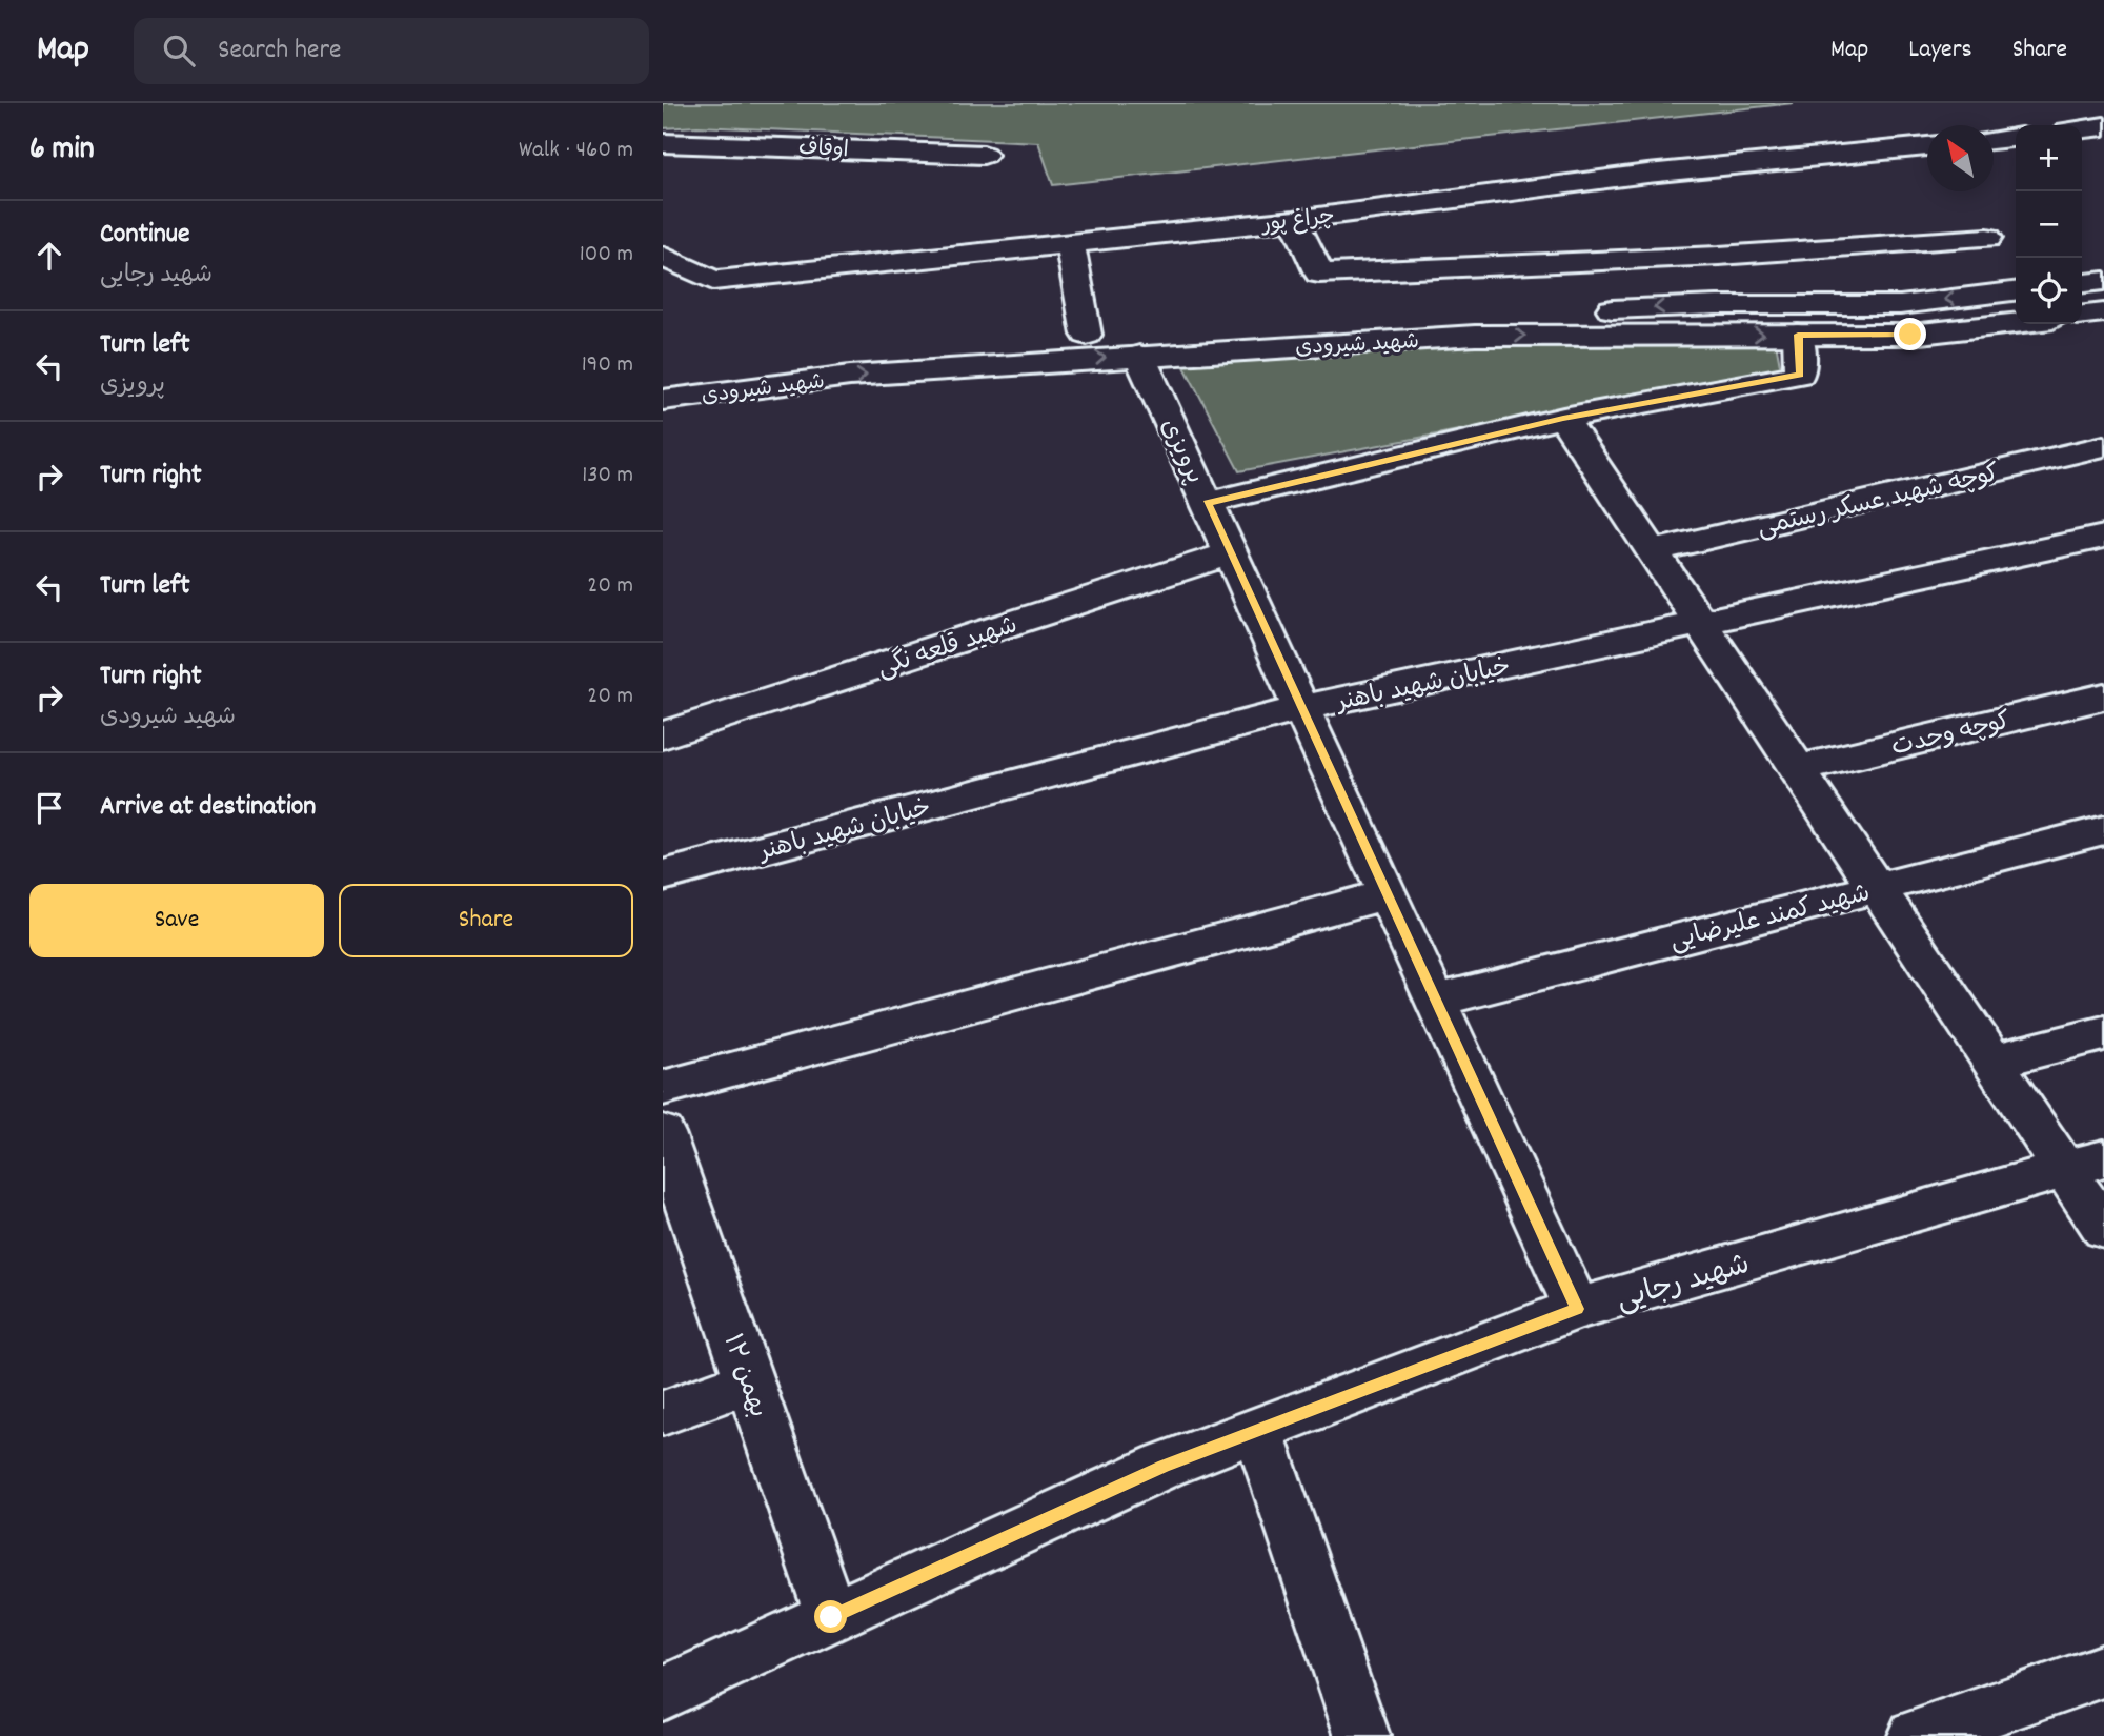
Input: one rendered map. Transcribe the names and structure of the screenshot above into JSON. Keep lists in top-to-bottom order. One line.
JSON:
{"streets":{"street":["اوقاف","چراغ پور","شهید شیرودی","پرویزی","کوچه شهید عسکر رستمی","شهید قلعه نگی","خیابان شهید باهنر","کوچه وحدت","شهید کمند علیرضایی","شهید رجایی","۱۲ بهمن"]},"crossings":[["شهید شیرودی","پرویزی"],["پرویزی","شهید قلعه نگی"],["پرویزی","خیابان شهید باهنر"],["پرویزی","شهید کمند علیرضایی"],["پرویزی","شهید رجایی"],["شهید رجایی","۱۲ بهمن"]],"north":"top left","page":{"header":"Map","search":"Search here","nav":["Map","Layers","Share"],"heading":["6 min","Walk · 460 m"],"map_buttons":["+","−"],"list":[["Continue","شهید رجایی","100 m"],["Turn left","پرویزی","190 m"],["Turn right","130 m"],["Turn left","20 m"],["Turn right","شهید شیرودی","20 m"],"Arrive at destination"],"buttons":["Save","Share"]}}
